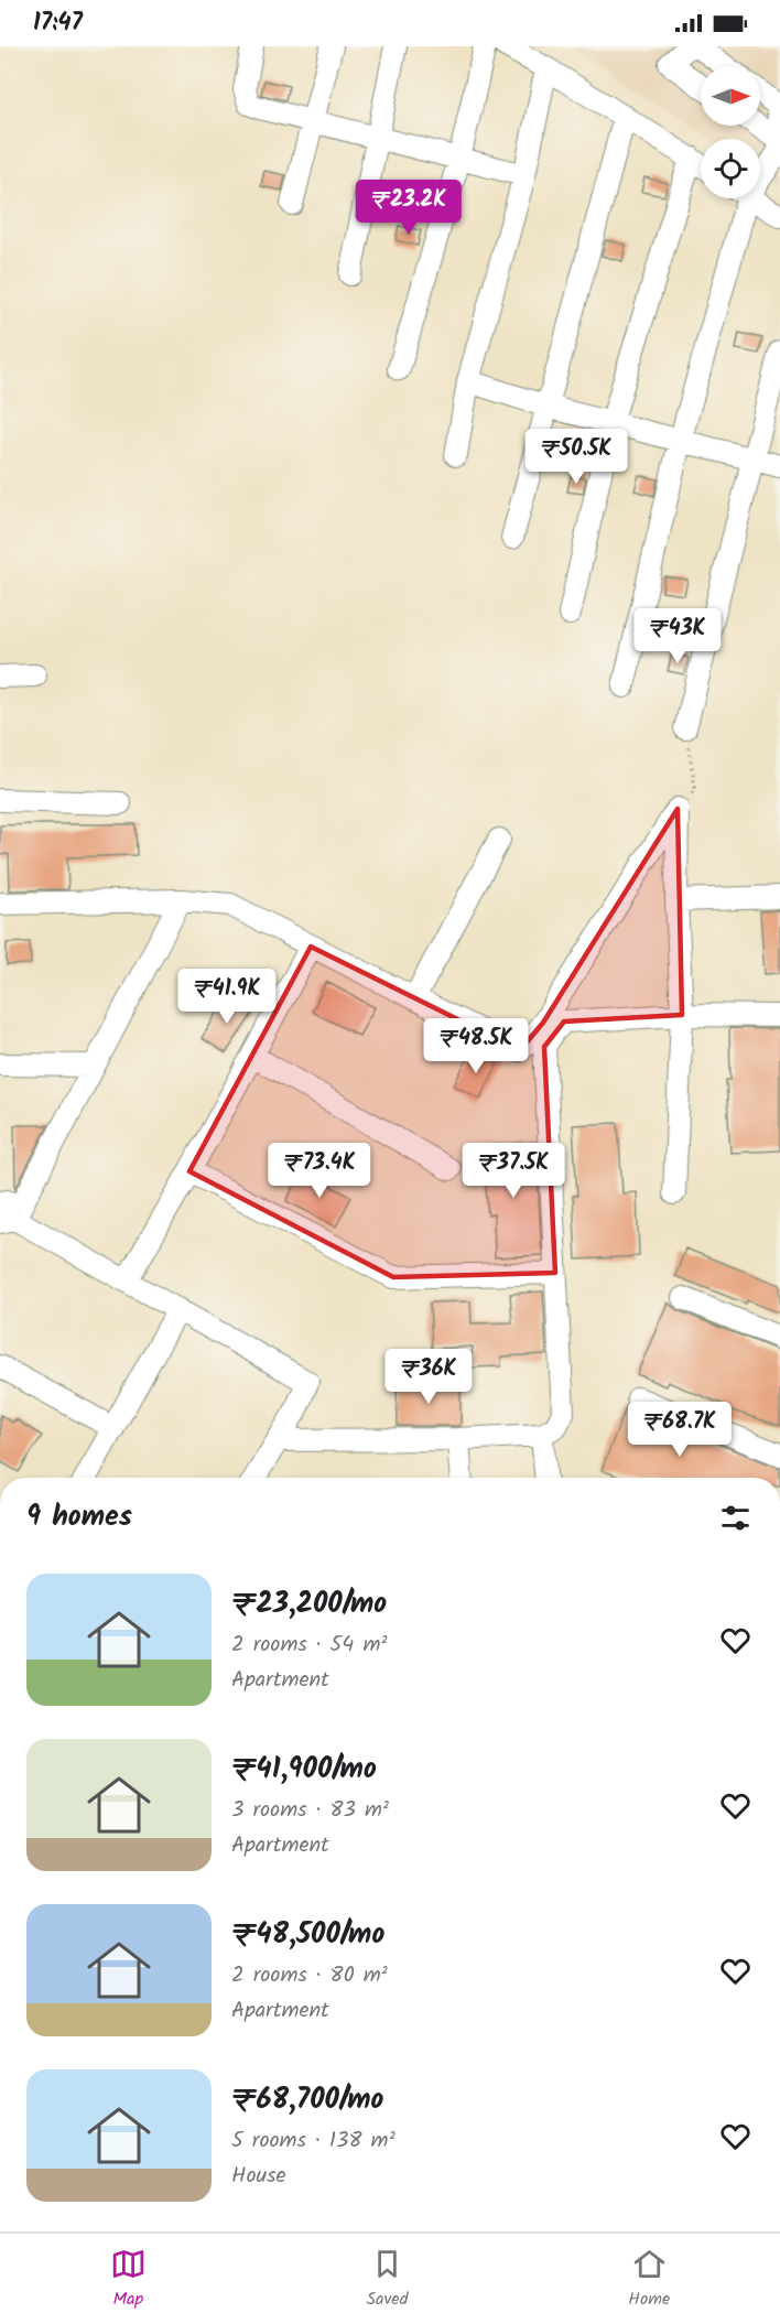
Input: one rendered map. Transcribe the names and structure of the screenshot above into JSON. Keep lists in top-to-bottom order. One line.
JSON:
{"north":"right","page":{"status":"17:47","price":["₹23.2K","₹50.5K","₹43K","₹41.9K","₹48.5K","₹73.4K","₹37.5K","₹36K","₹68.7K"],"heading":"9 homes","list":[{"name":"₹23,200/mo","note":"2 rooms · 54 m² · Apartment"},{"name":"₹41,900/mo","note":"3 rooms · 83 m² · Apartment"},{"name":"₹48,500/mo","note":"2 rooms · 80 m² · Apartment"},{"name":"₹68,700/mo","note":"5 rooms · 138 m² · House"}],"tabs":["Map","Saved","Home"]}}
